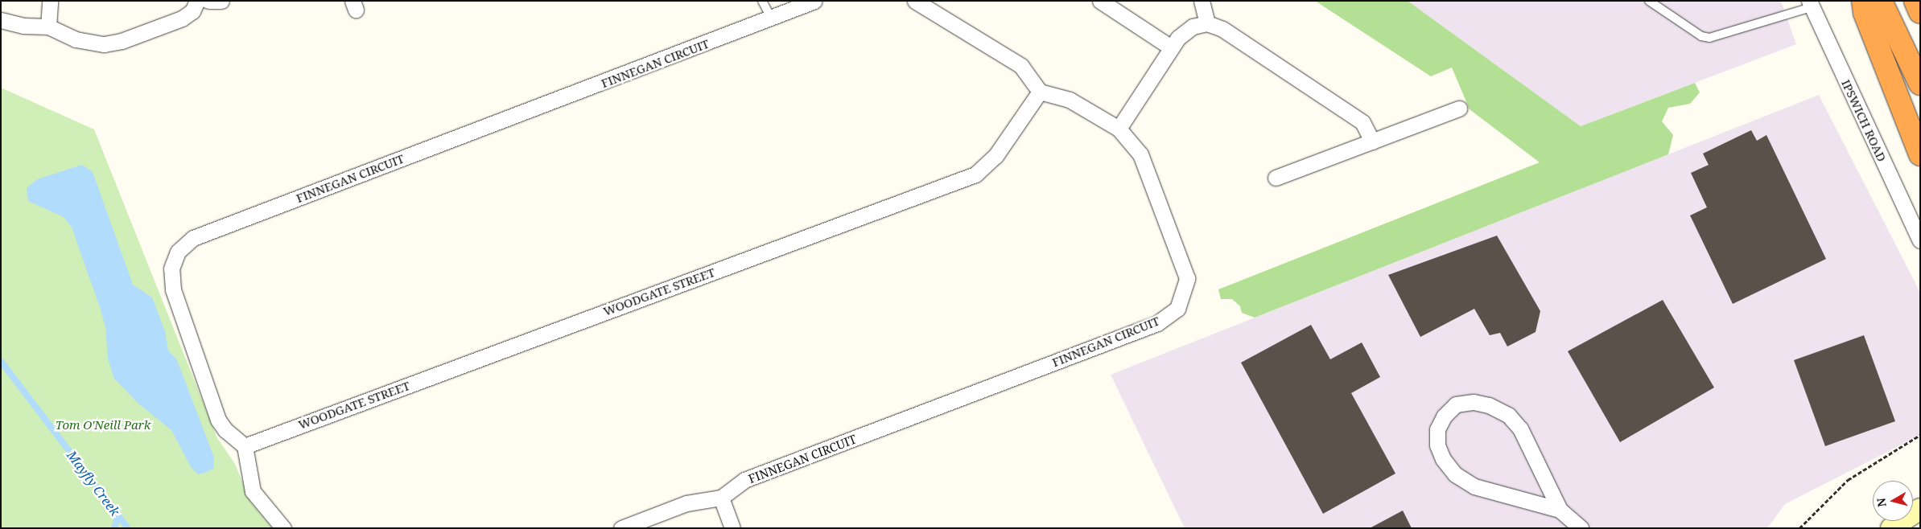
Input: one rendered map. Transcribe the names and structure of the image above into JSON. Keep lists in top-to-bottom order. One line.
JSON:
{"streets":{"street":["FINNEGAN CIRCUIT","IPSWICH ROAD","WOODGATE STREET"]},"crossings":[["FINNEGAN CIRCUIT","WOODGATE STREET"]],"water":["Mayfly Creek"],"parks":["Tom O'Neill Park"],"north":"left"}
